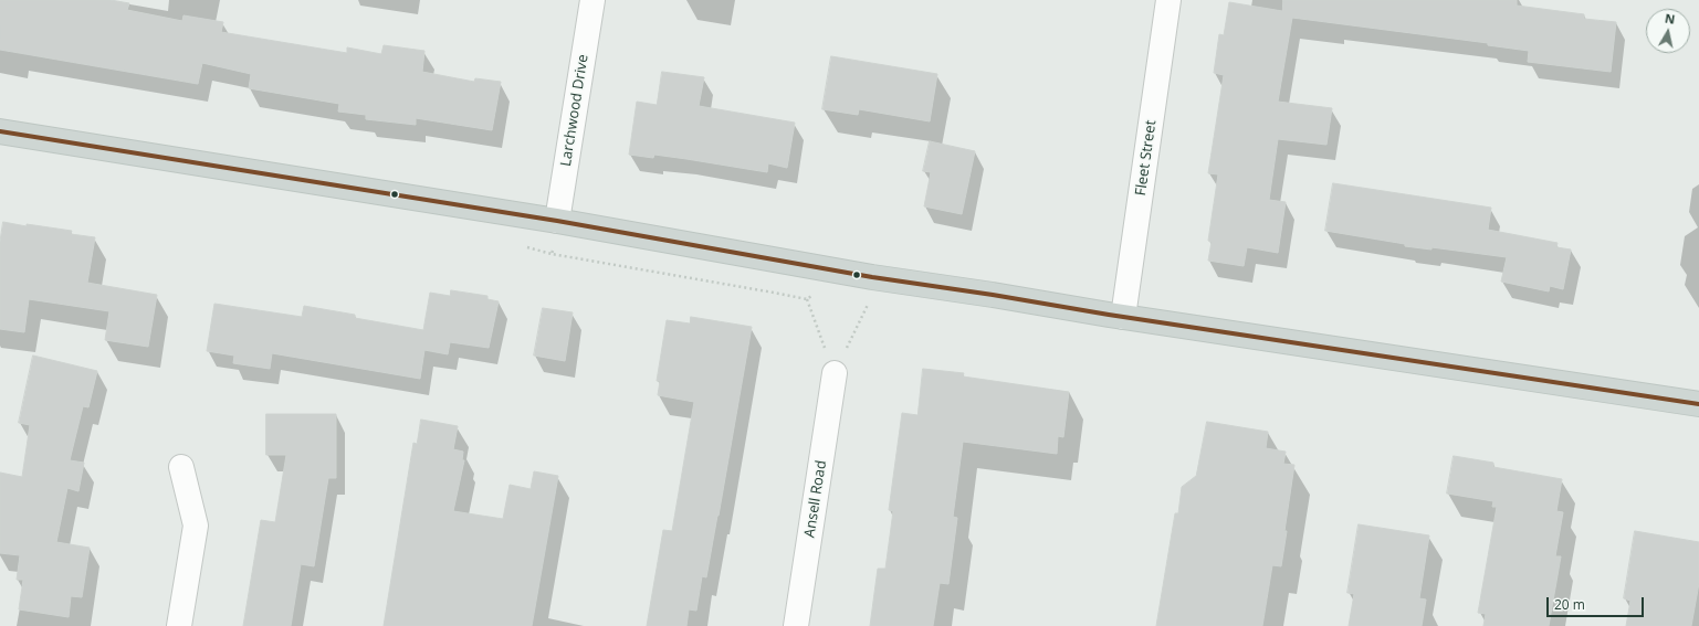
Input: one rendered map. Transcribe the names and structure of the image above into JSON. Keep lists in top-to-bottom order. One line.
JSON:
{"streets":{"street":["Larchwood Drive","Fleet Street","Ansell Road"]},"scale_bar":"20 m","north":"top"}
